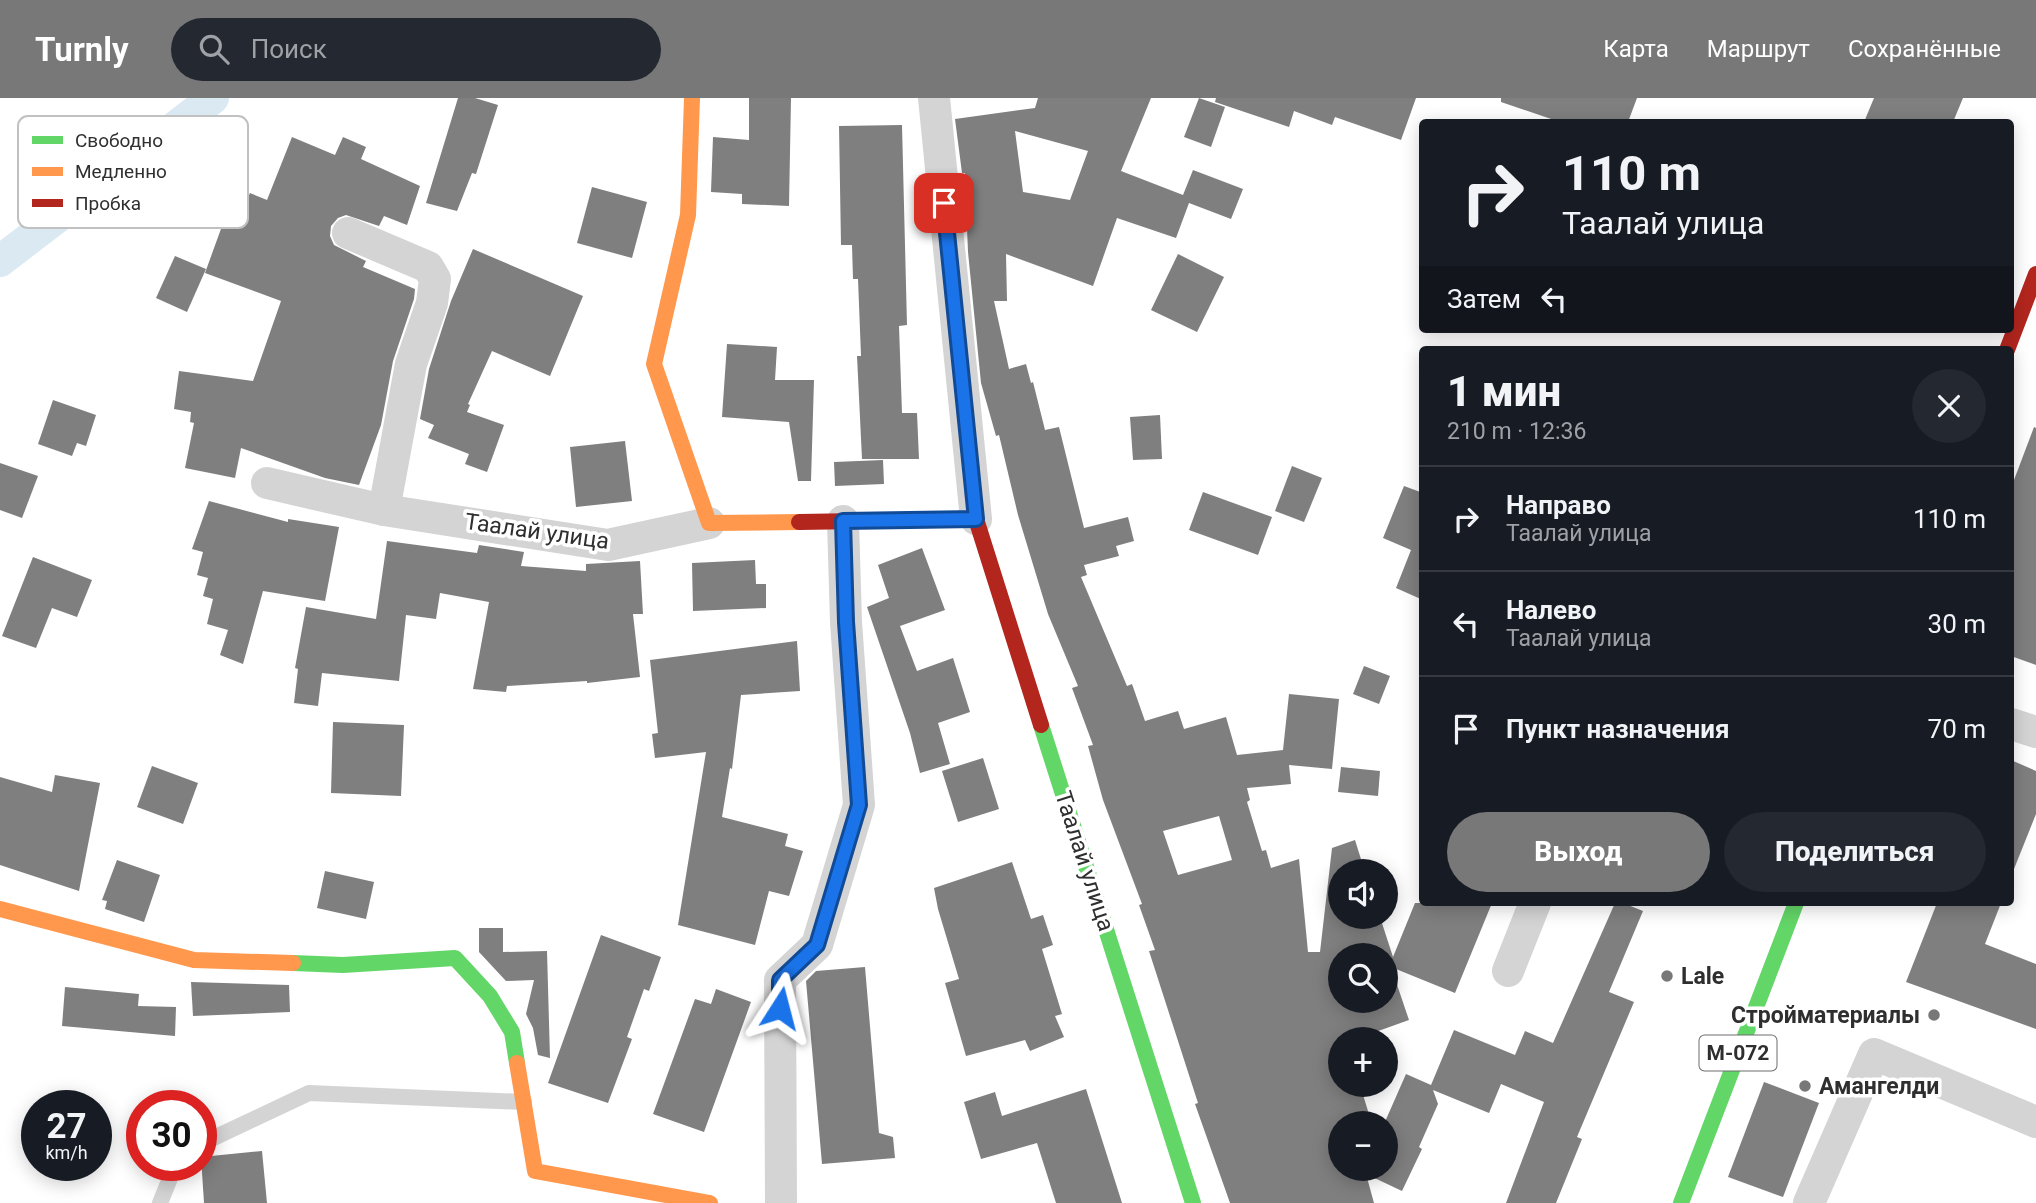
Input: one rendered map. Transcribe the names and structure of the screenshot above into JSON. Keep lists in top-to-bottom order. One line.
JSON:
{"streets":{"street":["Таалай улица","М-072"]},"places":["Lale","Стройматериалы","Амангелди"],"legend":["Свободно","Медленно","Пробка"],"page":{"header":"Turnly","search":"Поиск","nav":["Карта","Маршрут","Сохранённые"],"turn":["110 m","Таалай улица"],"then":"Затем","heading":["1 мин","210 m · 12:36"],"list":[{"name":"Направо","note":"Таалай улица","value":"110 m"},{"name":"Налево","note":"Таалай улица","value":"30 m"},{"name":"Пункт назначения","value":"70 m"}],"buttons":["Выход","Поделиться"],"map_buttons":["+","−"],"speed":"27 km/h","limit":"30"}}
